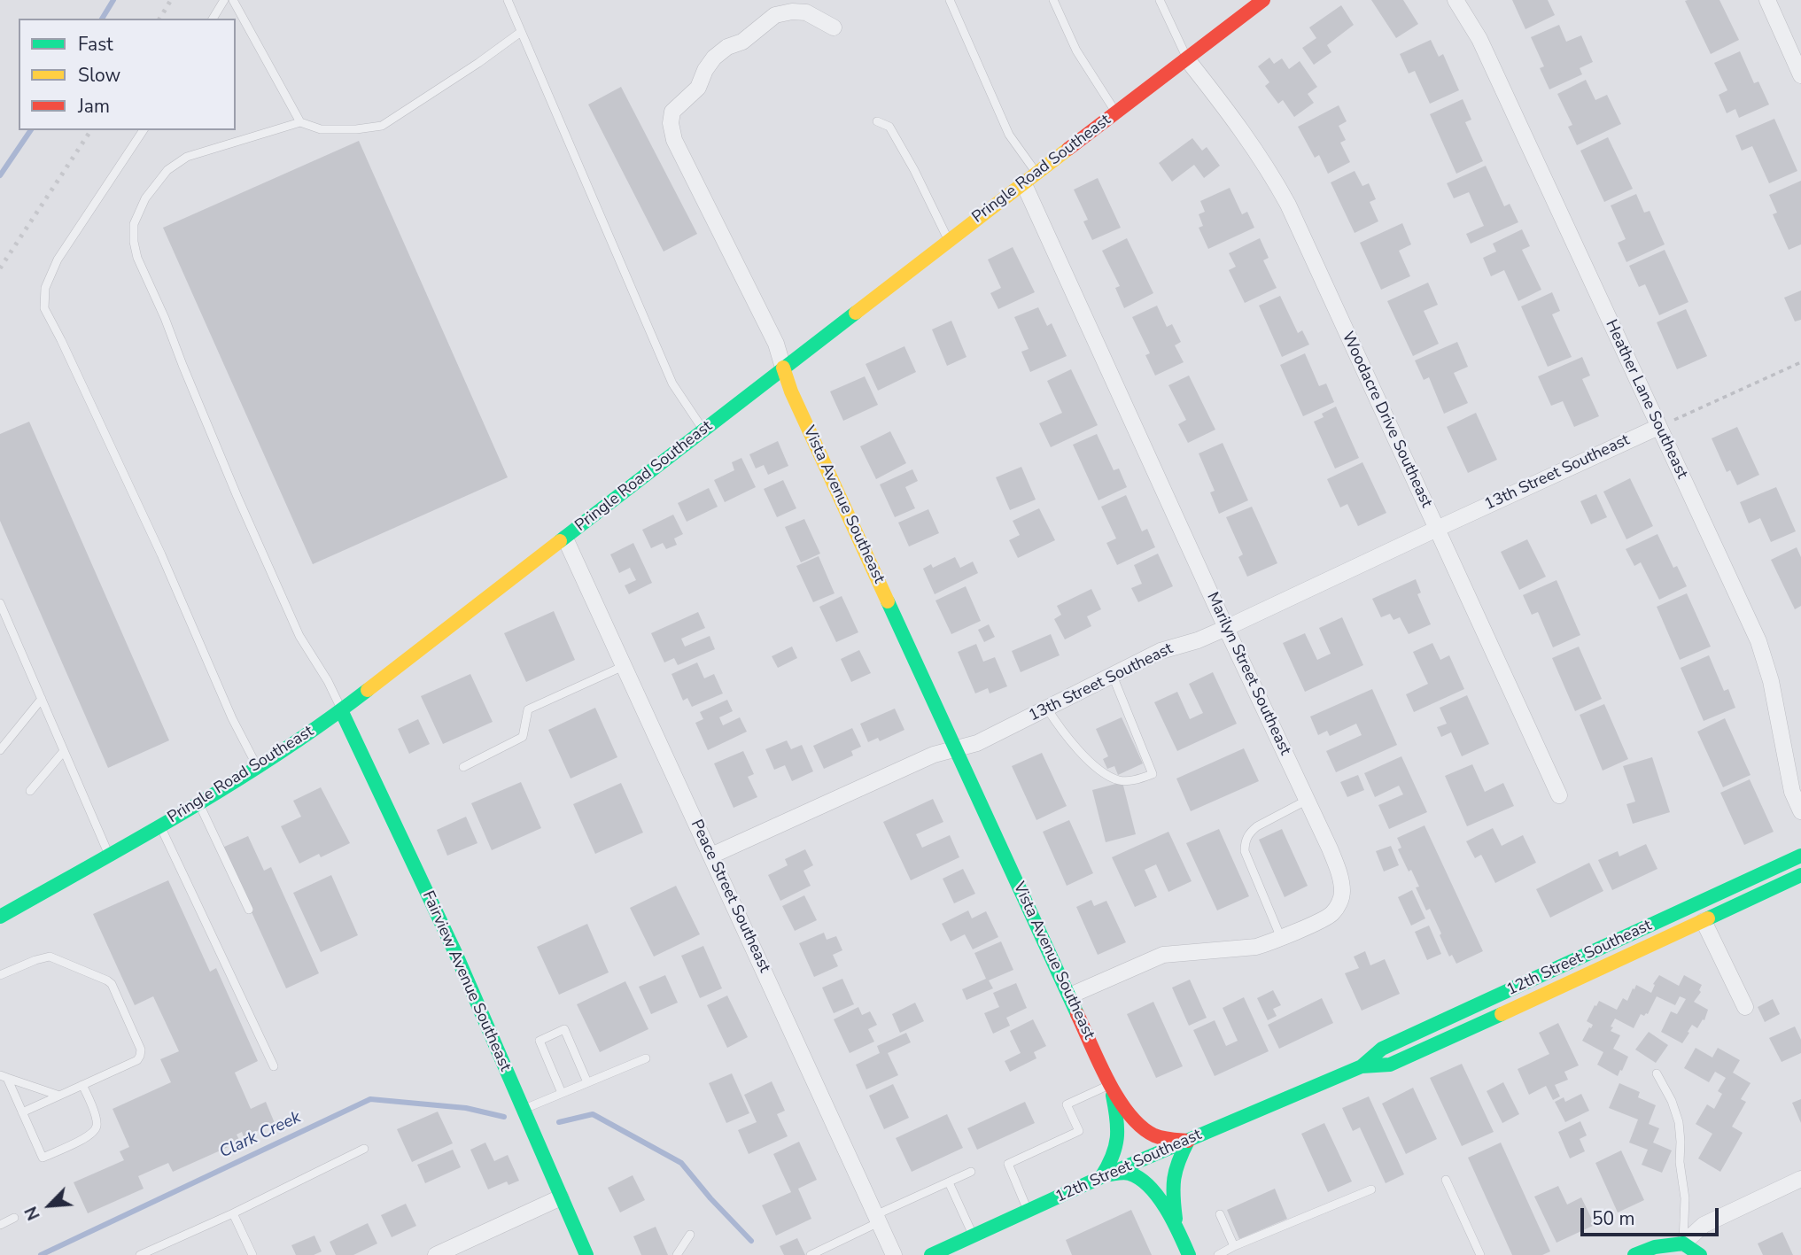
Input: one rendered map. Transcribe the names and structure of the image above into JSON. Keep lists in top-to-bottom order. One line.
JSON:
{"streets":{"street":["Pringle Road Southeast","Heather Lane Southeast","Woodacre Drive Southeast","13th Street Southeast","Vista Avenue Southeast","Marilyn Street Southeast","Peace Street Southeast","12th Street Southeast","Fairview Avenue Southeast"]},"crossings":[["Pringle Road Southeast","Woodacre Drive Southeast"],["Pringle Road Southeast","Vista Avenue Southeast"],["Pringle Road Southeast","Marilyn Street Southeast"],["Pringle Road Southeast","Peace Street Southeast"],["Pringle Road Southeast","Fairview Avenue Southeast"],["Heather Lane Southeast","13th Street Southeast"],["Woodacre Drive Southeast","13th Street Southeast"],["13th Street Southeast","Vista Avenue Southeast"],["13th Street Southeast","Marilyn Street Southeast"],["13th Street Southeast","Peace Street Southeast"],["Vista Avenue Southeast","Marilyn Street Southeast"]],"water":["Clark Creek"],"legend":["Fast","Slow","Jam"],"scale_bar":"50 m","north":"bottom left"}
